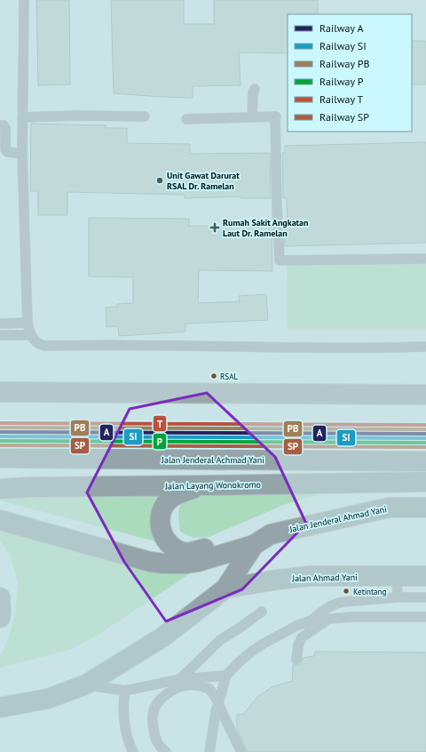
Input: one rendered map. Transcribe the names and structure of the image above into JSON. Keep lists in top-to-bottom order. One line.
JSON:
{"streets":{"highway":["Jalan Jenderal Achmad Yani","Jalan Layang Wonokromo","Jalan Jenderal Ahmad Yani","Jalan Ahmad Yani"]},"places":{"other":["Unit Gawat Darurat RSAL Dr. Ramelan","RSAL","Ketintang"],"health":["Rumah Sakit Angkatan Laut Dr. Ramelan"]},"lines":["rail line T","rail line PB","rail line A","rail line SI","rail line P","rail line SP"],"legend":["Railway A","Railway SI","Railway PB","Railway P","Railway T","Railway SP"]}
